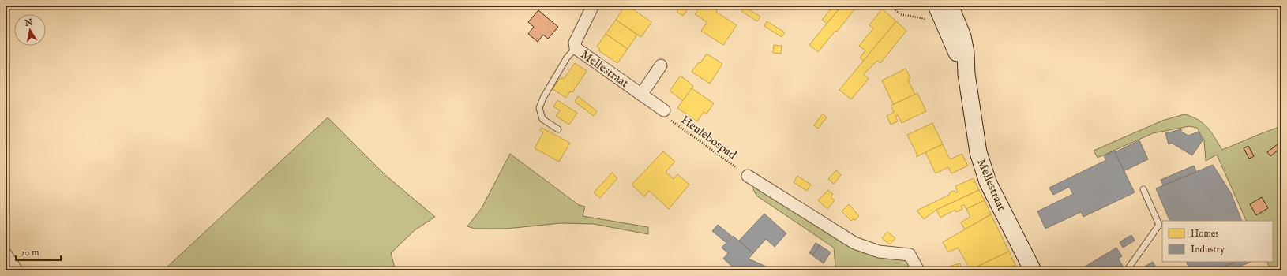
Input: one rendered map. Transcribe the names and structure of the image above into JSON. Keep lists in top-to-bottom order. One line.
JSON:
{"streets":{"street":["Mellestraat"],"path":["Heulebospad"]},"crossings":[["Mellestraat","Heulebospad"]],"legend":["Homes","Industry"],"scale_bar":"20 m","north":"top"}
